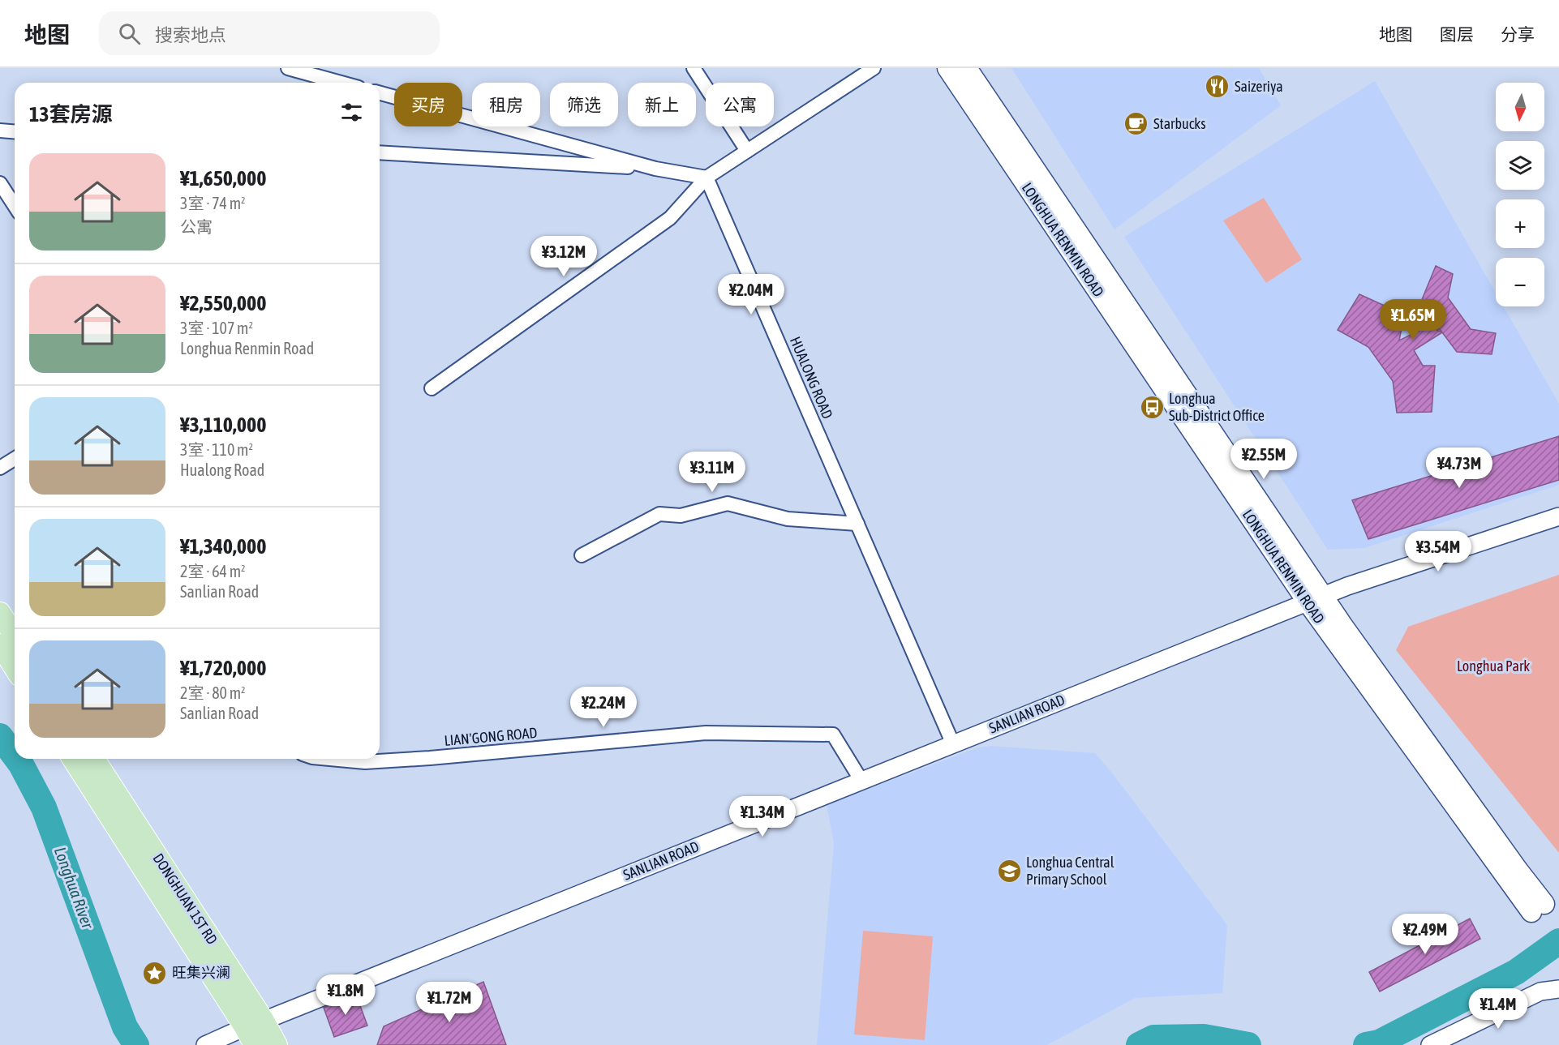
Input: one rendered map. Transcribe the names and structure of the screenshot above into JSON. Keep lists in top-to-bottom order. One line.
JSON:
{"streets":{"main road":["LONGHUA RENMIN ROAD","DONGHUAN 1ST RD"],"street":["HUALONG ROAD","SANLIAN ROAD","LIAN'GONG ROAD"]},"crossings":[["LONGHUA RENMIN ROAD","SANLIAN ROAD"],["HUALONG ROAD","SANLIAN ROAD"],["SANLIAN ROAD","LIAN'GONG ROAD"],["SANLIAN ROAD","DONGHUAN 1ST RD"]],"water":["Longhua River"],"parks":["Longhua Park"],"places":{"restaurant":["Saizeriya"],"cafe":["Starbucks"],"bus stop":["Longhua Sub-District Office"],"school or university":["Longhua Central Primary School"],"place":["旺集兴澜"]},"north":"bottom","page":{"header":"地图","search":"搜索地点","nav":["地图","图层","分享"],"map_buttons":["+","−"],"chip":["买房","租房","筛选","新上","公寓"],"heading":"13套房源","list":[{"name":"¥1,650,000","note":"3室 · 74 m² · 公寓"},{"name":"¥2,550,000","note":"3室 · 107 m² · Longhua Renmin Road"},{"name":"¥3,110,000","note":"3室 · 110 m² · Hualong Road"},{"name":"¥1,340,000","note":"2室 · 64 m² · Sanlian Road"},{"name":"¥1,720,000","note":"2室 · 80 m² · Sanlian Road"}],"price":["¥3.12M","¥2.04M","¥1.65M","¥2.55M","¥4.73M","¥3.11M","¥3.54M","¥2.24M","¥1.34M","¥2.49M","¥1.8M","¥1.72M","¥1.4M"]}}
